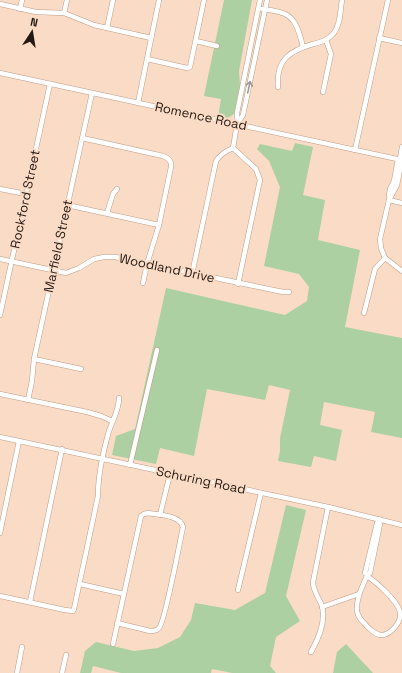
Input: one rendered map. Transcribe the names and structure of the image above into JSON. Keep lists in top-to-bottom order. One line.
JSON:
{"streets":{"street":["Romence Road","Rockford Street","Marfield Street","Woodland Drive","Schuring Road"]},"crossings":[["Romence Road","Rockford Street"],["Romence Road","Marfield Street"],["Rockford Street","Woodland Drive"],["Marfield Street","Woodland Drive"]],"north":"top"}
